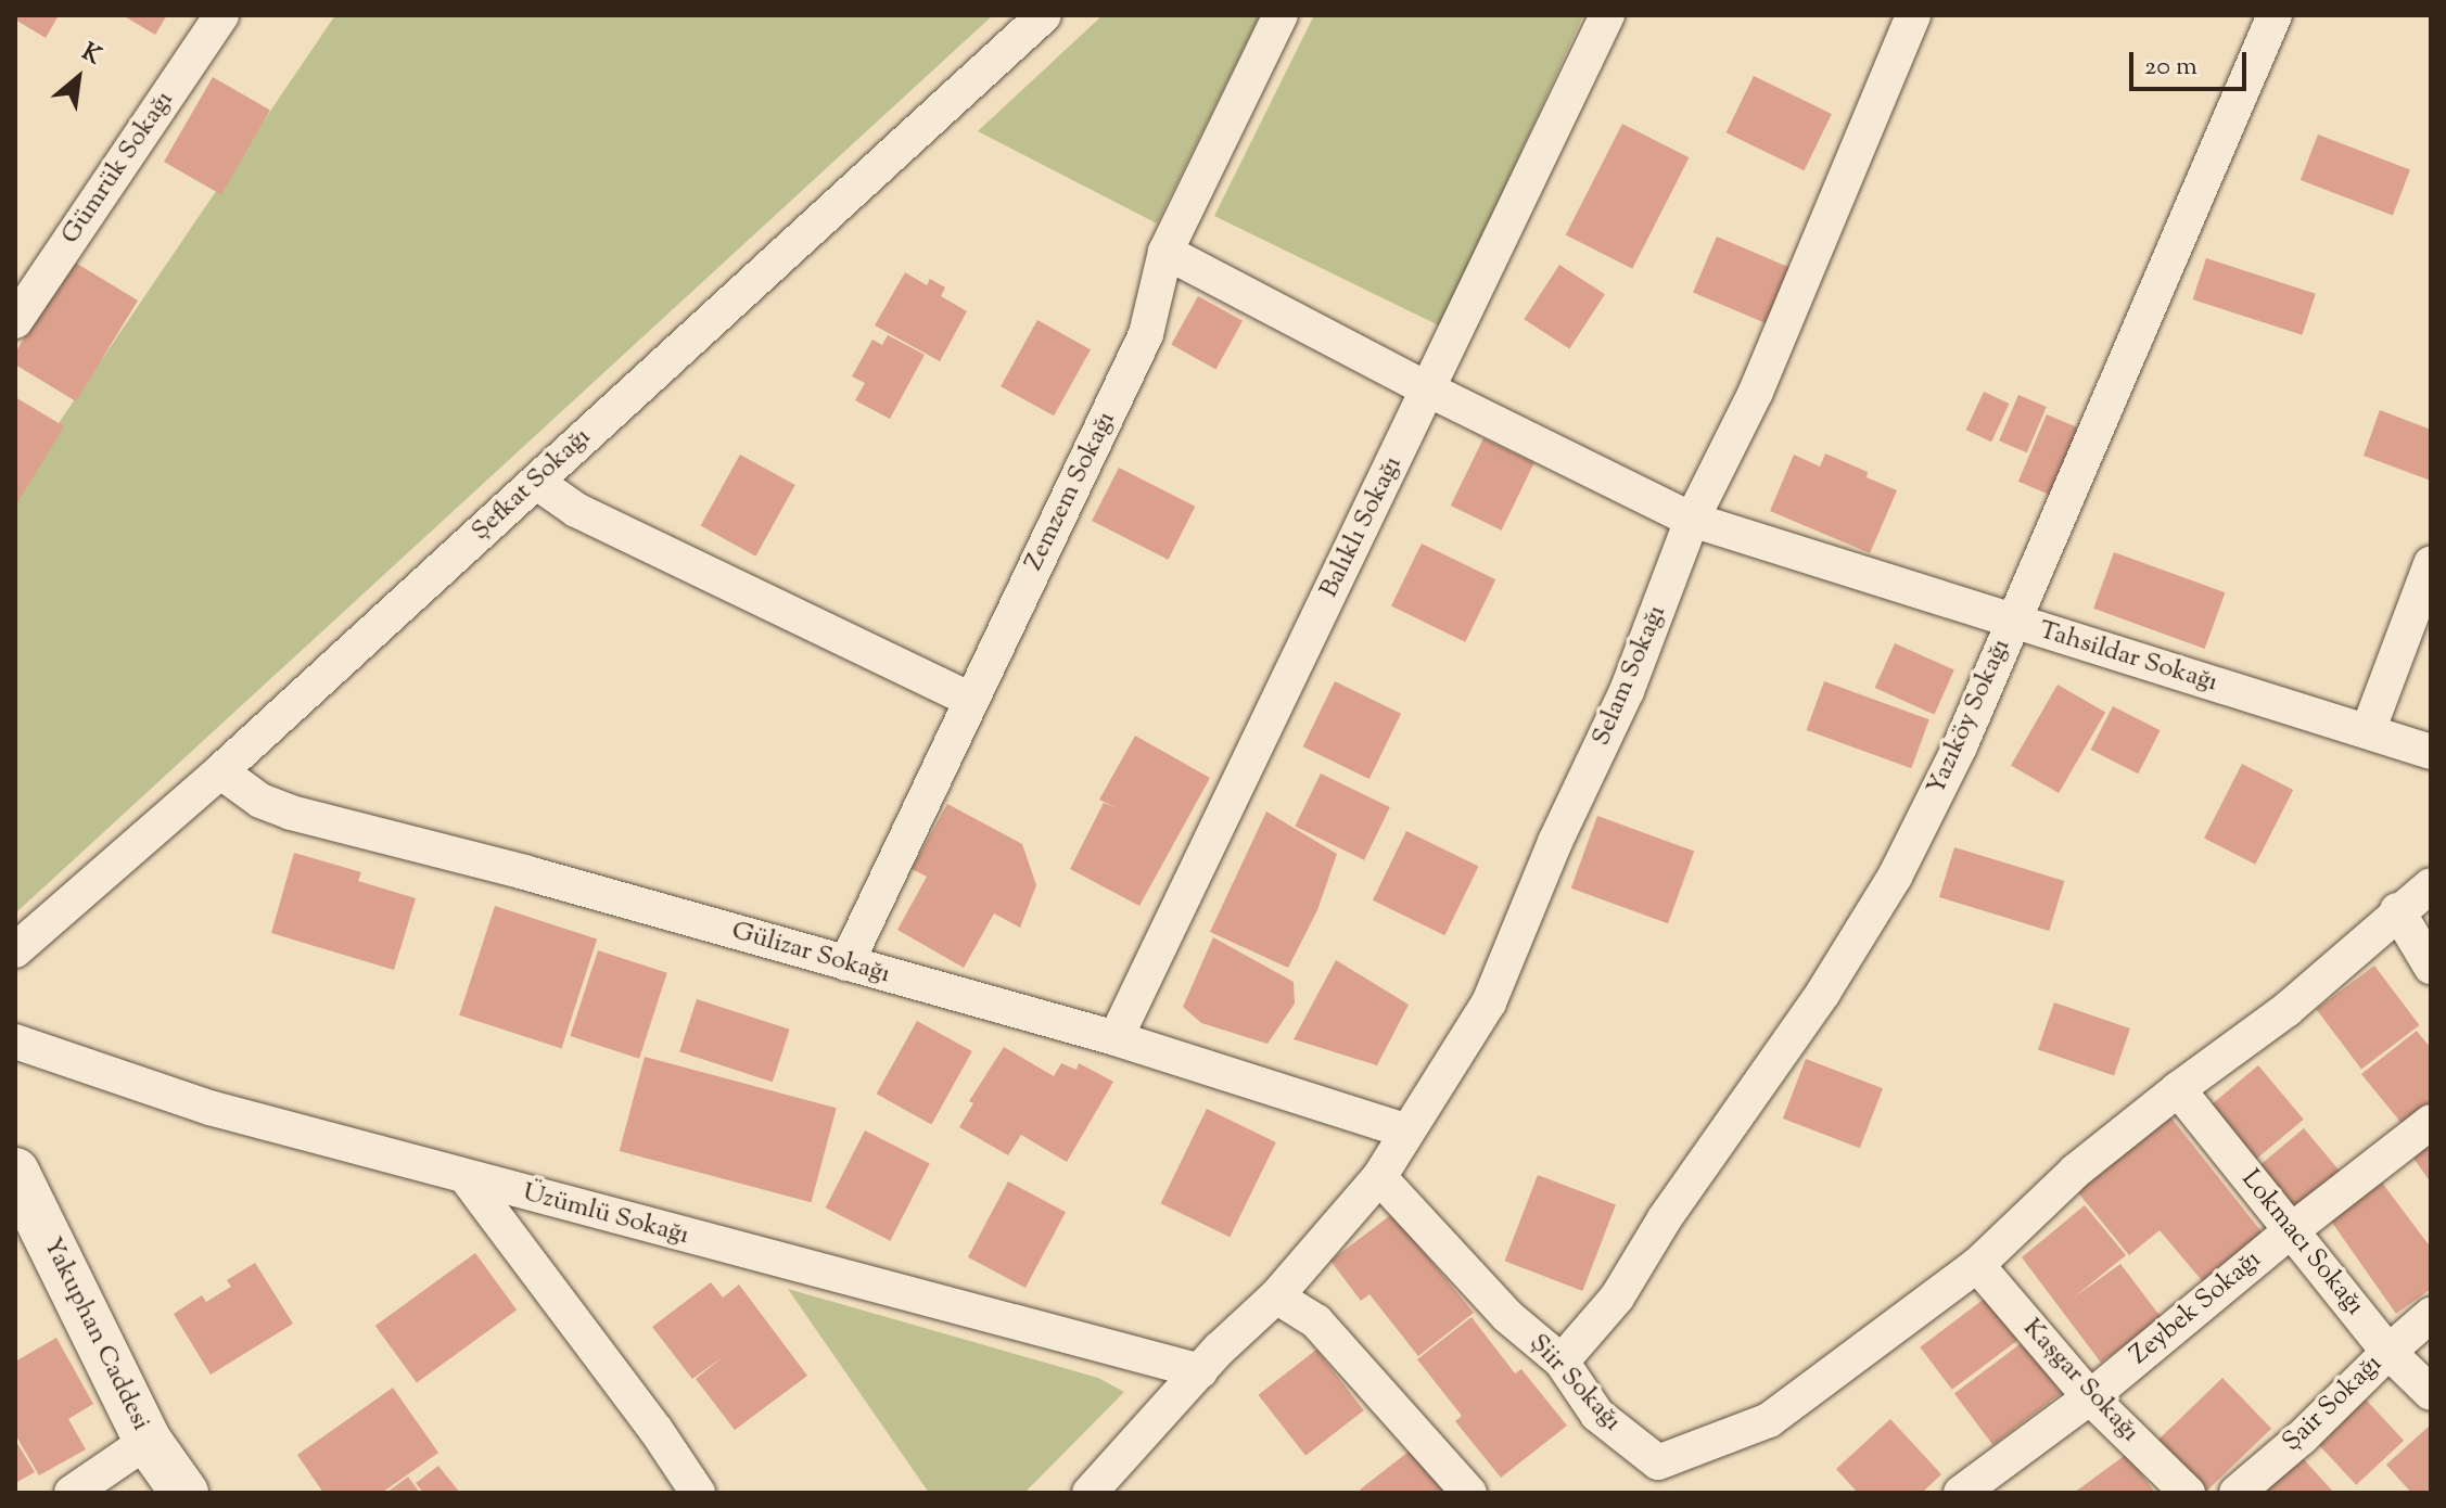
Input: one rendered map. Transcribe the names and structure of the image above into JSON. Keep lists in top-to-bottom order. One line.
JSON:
{"streets":{"street":["Gümrük Sokağı","Şefkat Sokağı","Zemzem Sokağı","Balıklı Sokağı","Tahsildar Sokağı","Selam Sokağı","Yazıköy Sokağı","Gülizar Sokağı","Üzümlü Sokağı","Lokmacı Sokağı","Zeybek Sokağı","Yakuphan Caddesi","Kaşgar Sokağı","Şiir Sokağı","Şair Sokağı"]},"crossings":[["Şefkat Sokağı","Gülizar Sokağı"],["Zemzem Sokağı","Tahsildar Sokağı"],["Zemzem Sokağı","Gülizar Sokağı"],["Balıklı Sokağı","Tahsildar Sokağı"],["Balıklı Sokağı","Gülizar Sokağı"],["Tahsildar Sokağı","Selam Sokağı"],["Tahsildar Sokağı","Yazıköy Sokağı"],["Selam Sokağı","Gülizar Sokağı"],["Selam Sokağı","Üzümlü Sokağı"],["Selam Sokağı","Şiir Sokağı"],["Yazıköy Sokağı","Şiir Sokağı"],["Lokmacı Sokağı","Zeybek Sokağı"],["Lokmacı Sokağı","Şair Sokağı"],["Zeybek Sokağı","Kaşgar Sokağı"],["Kaşgar Sokağı","Şiir Sokağı"]],"scale_bar":"20 m","north":"top right"}
